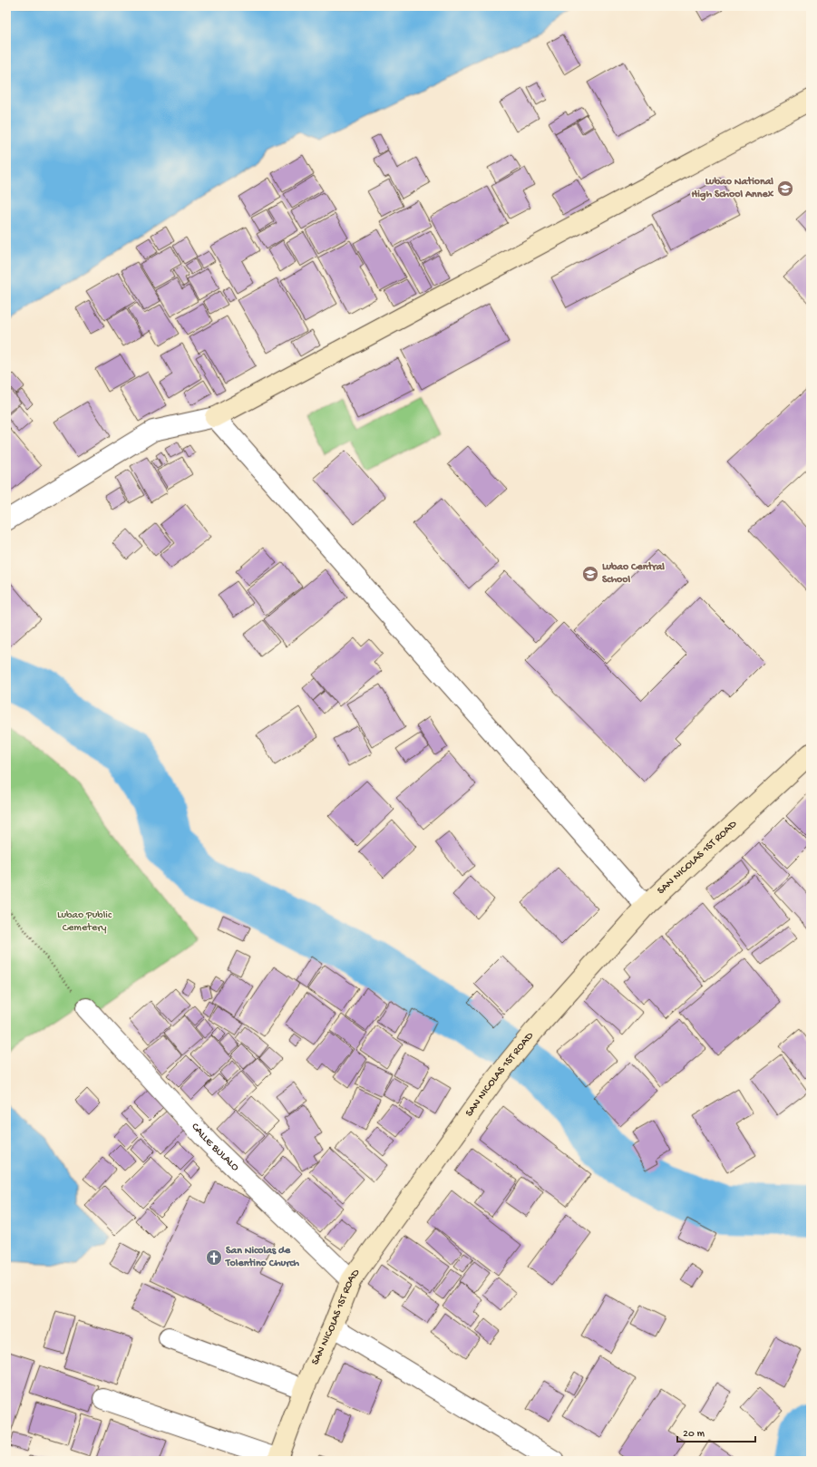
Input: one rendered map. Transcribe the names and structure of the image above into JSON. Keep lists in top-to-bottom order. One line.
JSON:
{"streets":{"main road":["SAN NICOLAS 1ST ROAD"],"street":["CALLE BULALO"]},"crossings":[["SAN NICOLAS 1ST ROAD","CALLE BULALO"]],"parks":["Lubao Public Cemetery"],"places":{"school or university":["Lubao National High School Annex","Lubao Central School"],"church":["San Nicolas de Tolentino Church"]},"scale_bar":"20 m"}
